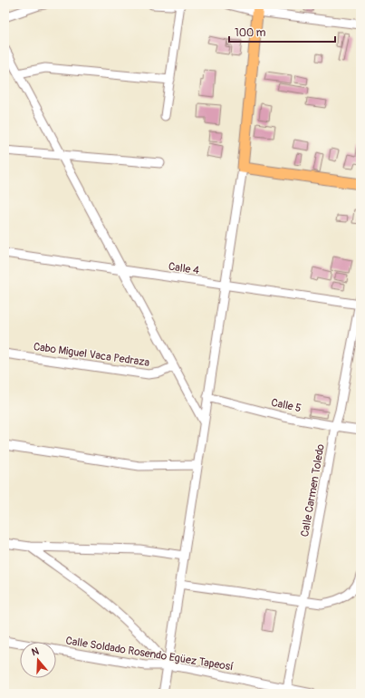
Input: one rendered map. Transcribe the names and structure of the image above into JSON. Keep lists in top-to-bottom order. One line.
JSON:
{"streets":{"street":["Calle 4","Cabo Miguel Vaca Pedraza","Calle 5","Calle Carmen Toledo","Calle Soldado Rosendo Egüez Tapeosí"]},"crossings":[["Calle 4","Calle Carmen Toledo"],["Calle 5","Calle Carmen Toledo"],["Calle Carmen Toledo","Calle Soldado Rosendo Egüez Tapeosí"]],"scale_bar":"100 m","north":"top"}
